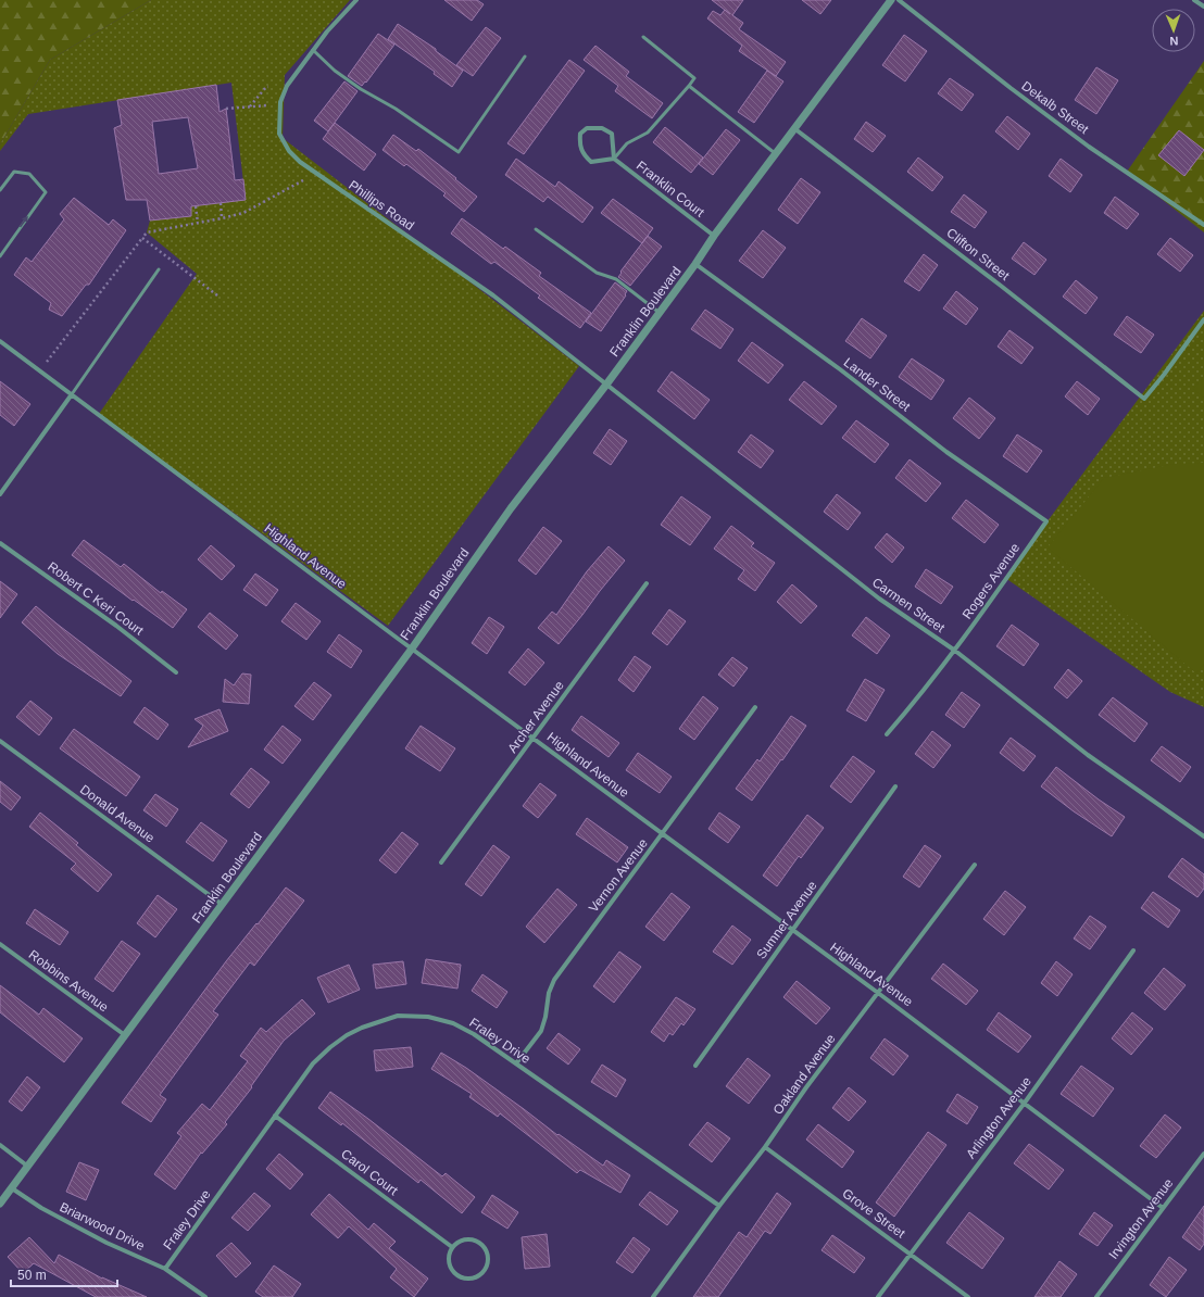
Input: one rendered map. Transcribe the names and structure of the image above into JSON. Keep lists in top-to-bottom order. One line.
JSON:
{"streets":{"street":["Dekalb Street","Franklin Court","Phillips Road","Clifton Street","Franklin Boulevard","Lander Street","Highland Avenue","Rogers Avenue","Robert C Keri Court","Carmen Street","Archer Avenue","Donald Avenue","Vernon Avenue","Sumner Avenue","Robbins Avenue","Fraley Drive","Oakland Avenue","Arlington Avenue","Carol Court","Grove Street","Irvington Avenue","Briarwood Drive"]},"crossings":[["Franklin Court","Franklin Boulevard"],["Phillips Road","Franklin Boulevard"],["Phillips Road","Carmen Street"],["Clifton Street","Franklin Boulevard"],["Franklin Boulevard","Lander Street"],["Franklin Boulevard","Highland Avenue"],["Franklin Boulevard","Carmen Street"],["Franklin Boulevard","Donald Avenue"],["Franklin Boulevard","Robbins Avenue"],["Franklin Boulevard","Briarwood Drive"],["Lander Street","Rogers Avenue"],["Highland Avenue","Archer Avenue"],["Highland Avenue","Vernon Avenue"],["Highland Avenue","Sumner Avenue"],["Highland Avenue","Oakland Avenue"],["Highland Avenue","Arlington Avenue"],["Highland Avenue","Irvington Avenue"],["Rogers Avenue","Carmen Street"],["Vernon Avenue","Fraley Drive"],["Fraley Drive","Oakland Avenue"],["Fraley Drive","Carol Court"],["Fraley Drive","Briarwood Drive"],["Oakland Avenue","Grove Street"],["Arlington Avenue","Grove Street"]],"scale_bar":"50 m","north":"bottom"}
